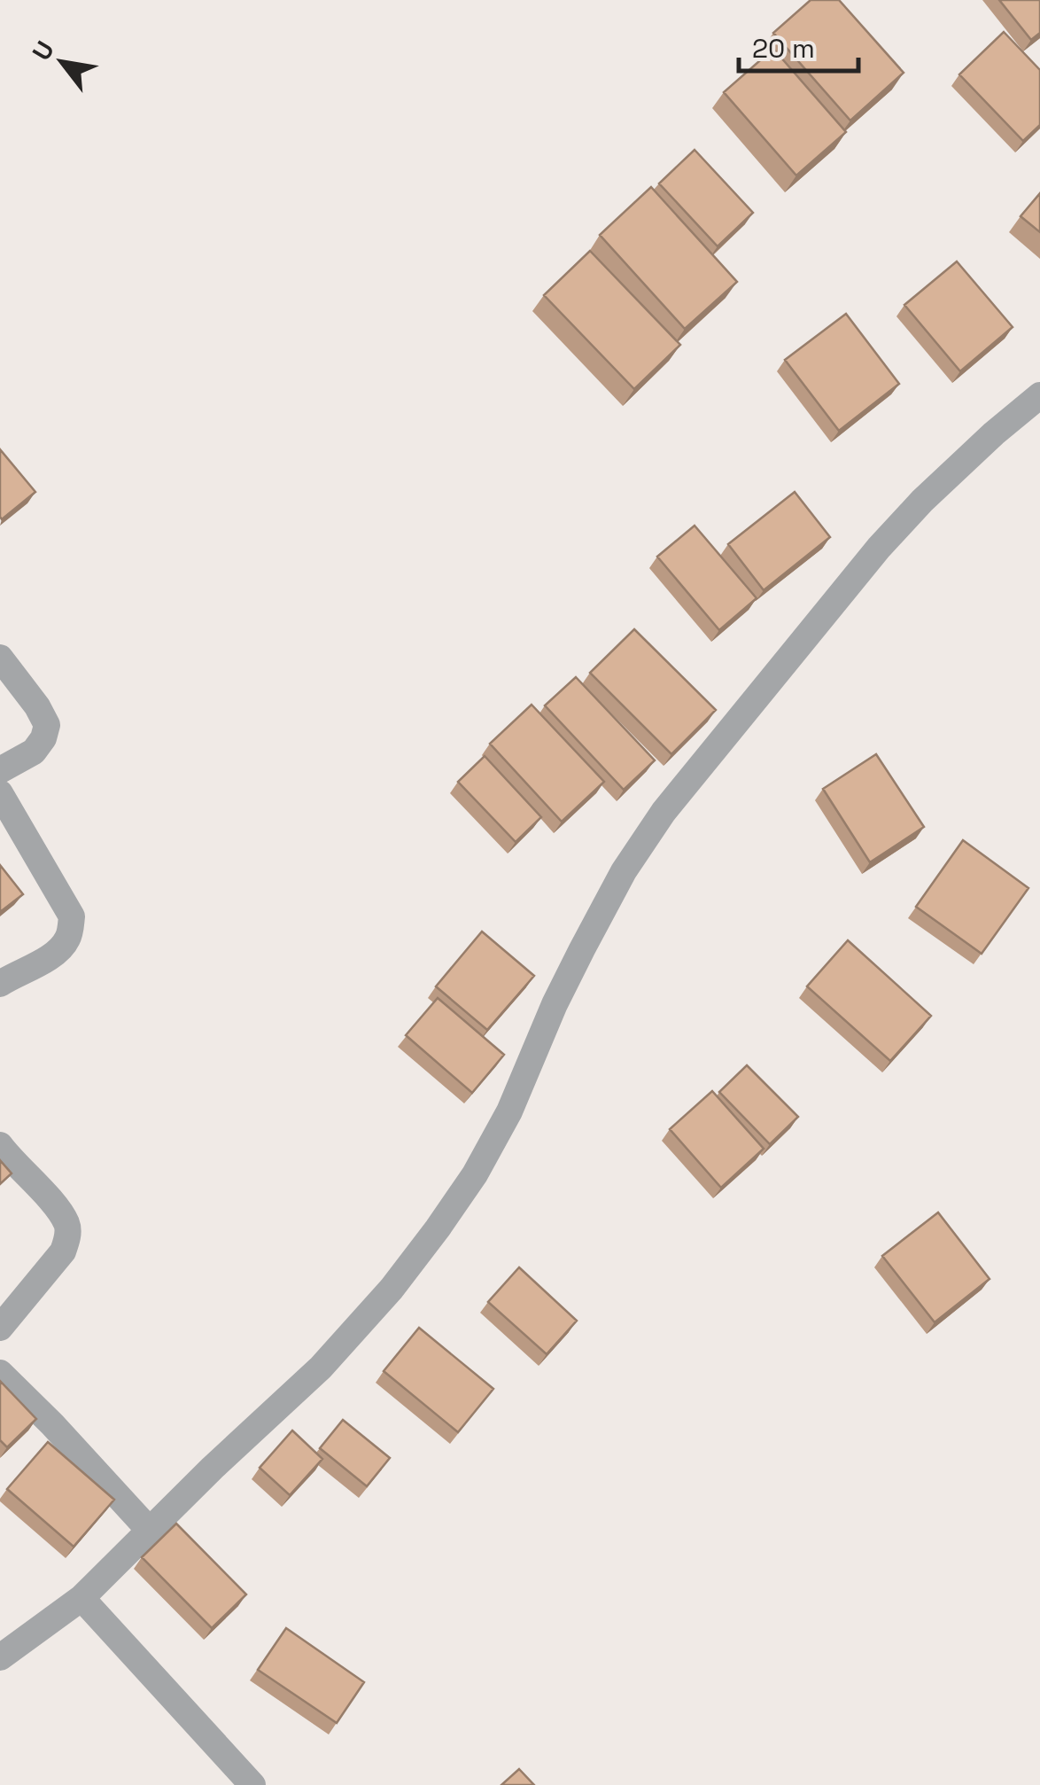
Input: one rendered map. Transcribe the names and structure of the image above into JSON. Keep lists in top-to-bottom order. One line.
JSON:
{"scale_bar":"20 m","north":"top left"}
